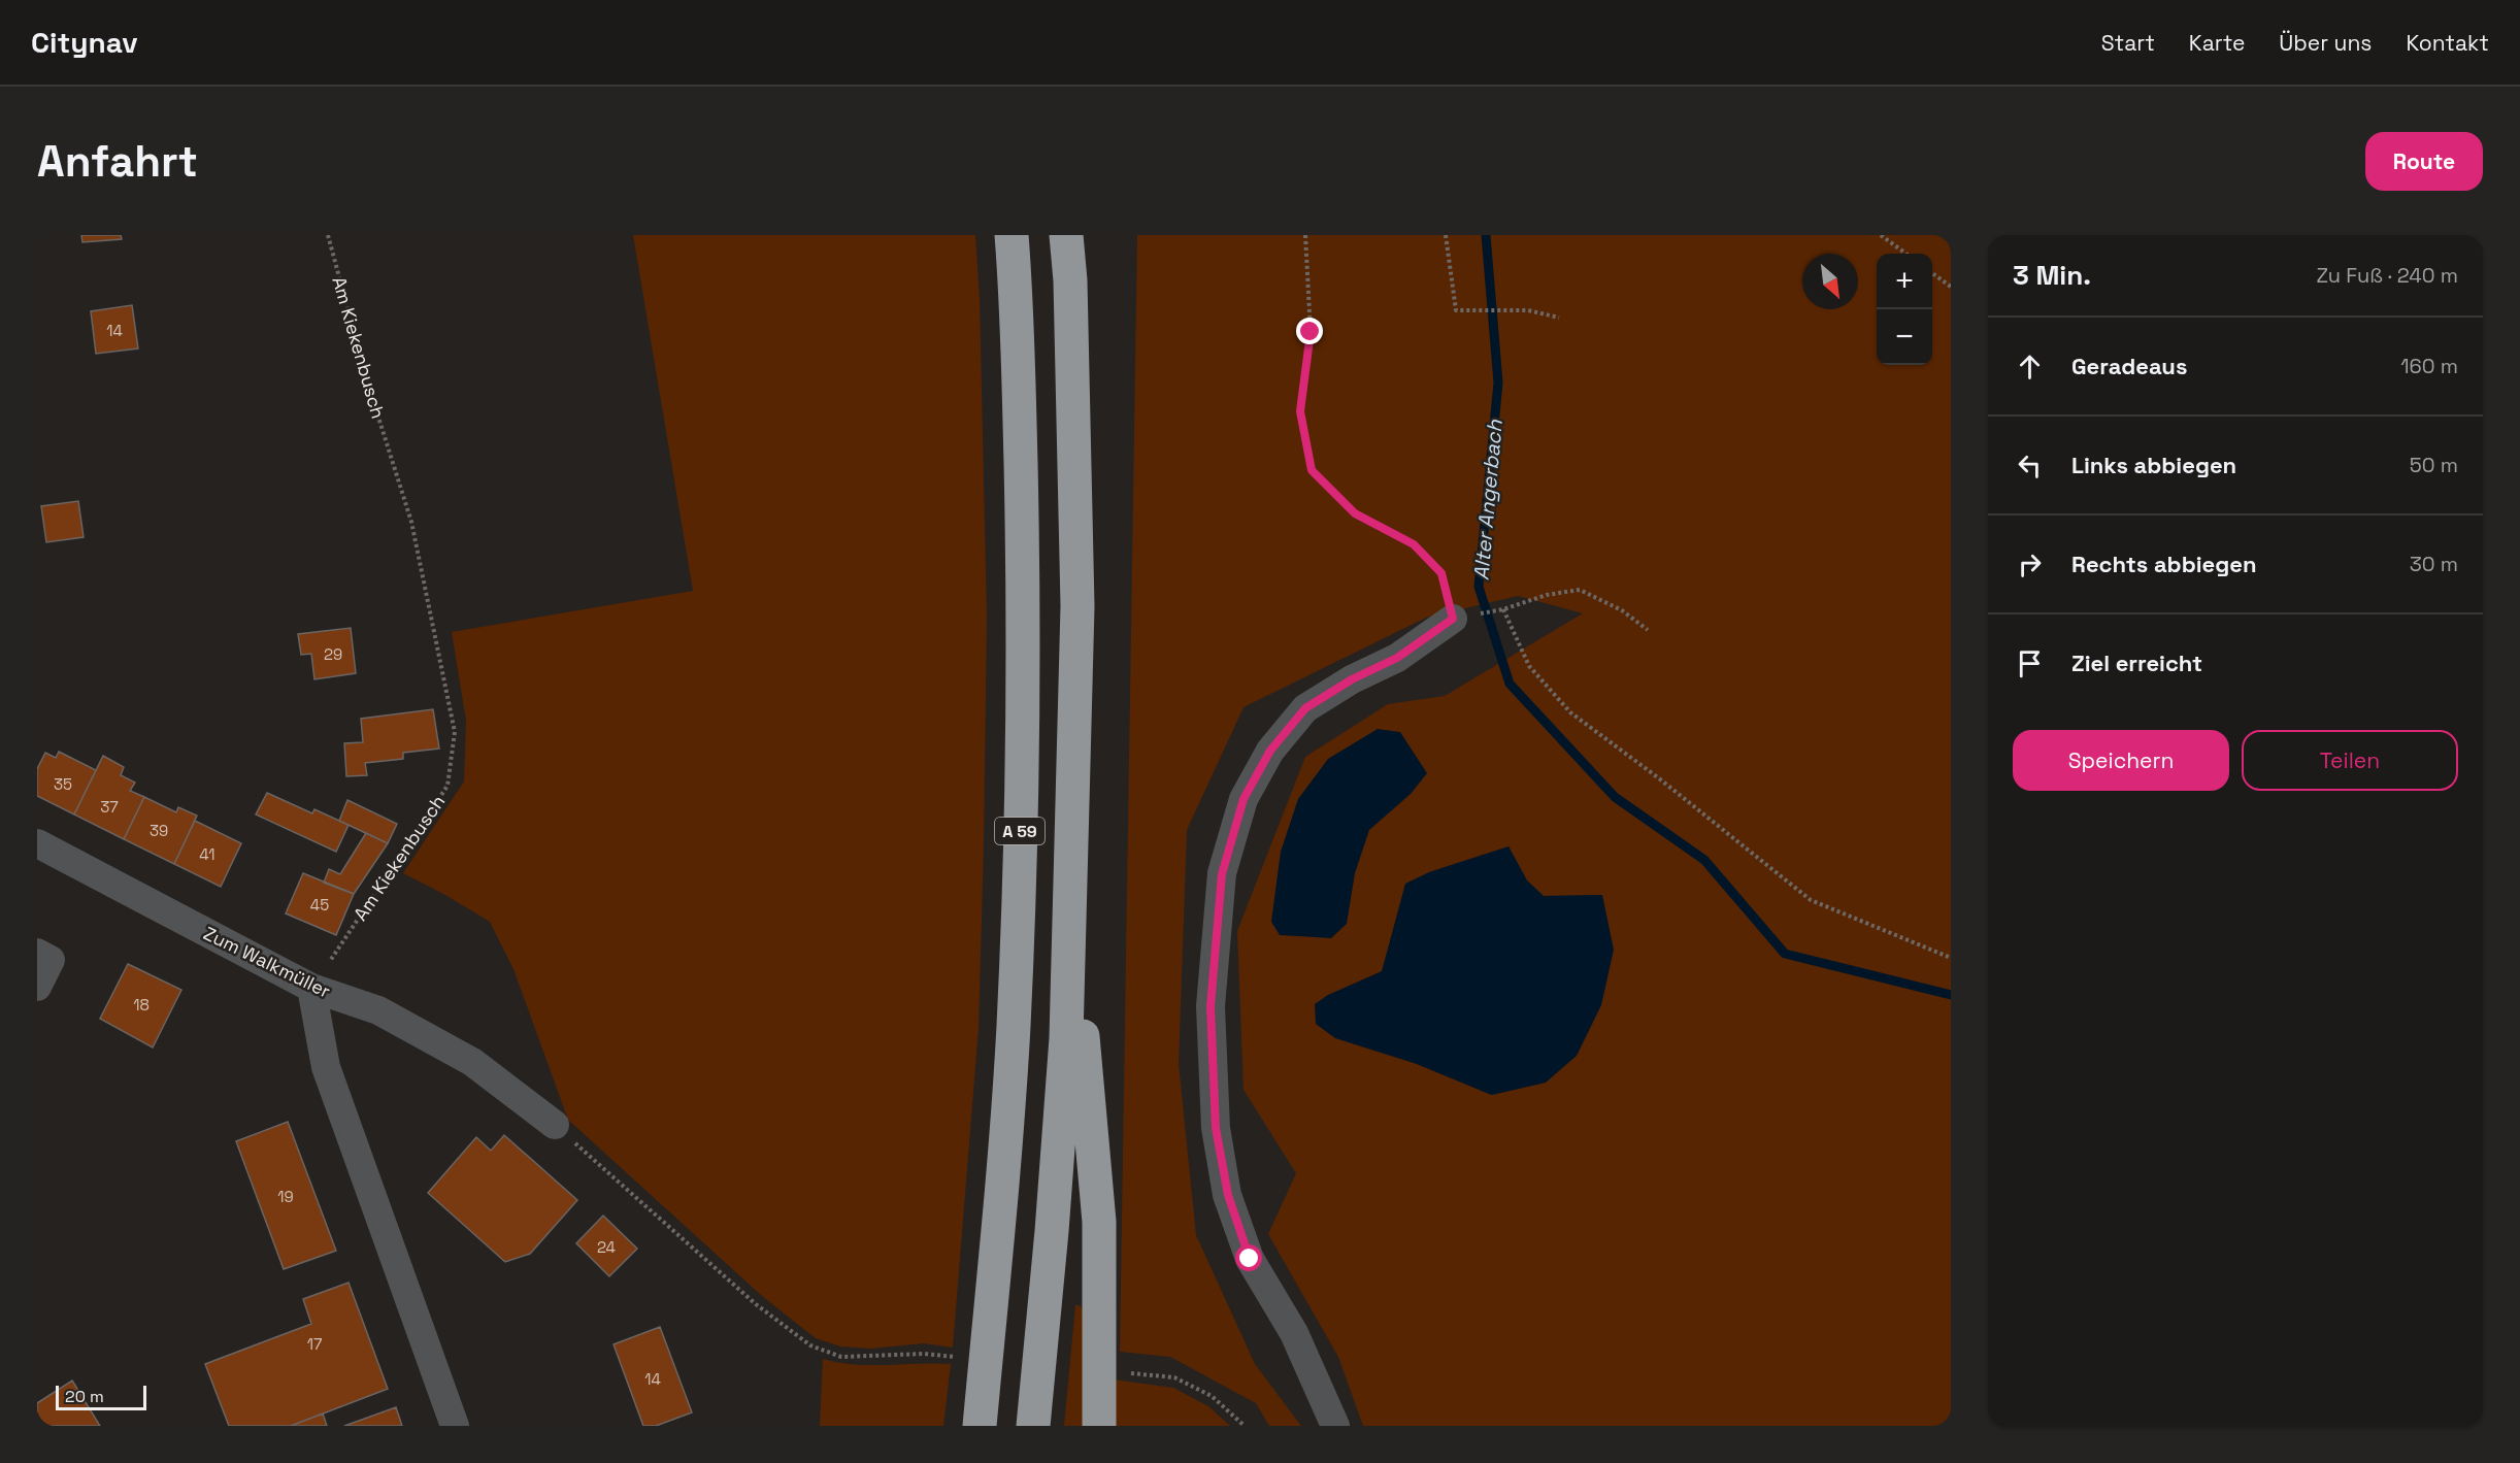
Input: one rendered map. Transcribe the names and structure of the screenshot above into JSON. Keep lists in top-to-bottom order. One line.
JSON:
{"streets":{"highway":["A 59"],"street":["Zum Walkmüller"],"path":["Am Kiekenbusch"]},"crossings":[["Am Kiekenbusch","Zum Walkmüller"]],"water":["Alter Angerbach"],"house_numbers":["14","29","35","37","39","41","45","18","19","24","17","14"],"scale_bar":"20 m","north":"bottom right","page":{"header":"Citynav","nav":["Start","Karte","Über uns","Kontakt"],"buttons":["Route",["Speichern","Teilen"]],"title":"Anfahrt","heading":["3 Min.","Zu Fuß · 240 m"],"map_buttons":["+","−"],"list":[["Geradeaus","160 m"],["Links abbiegen","50 m"],["Rechts abbiegen","30 m"],"Ziel erreicht"],"scale":"20 m"}}
